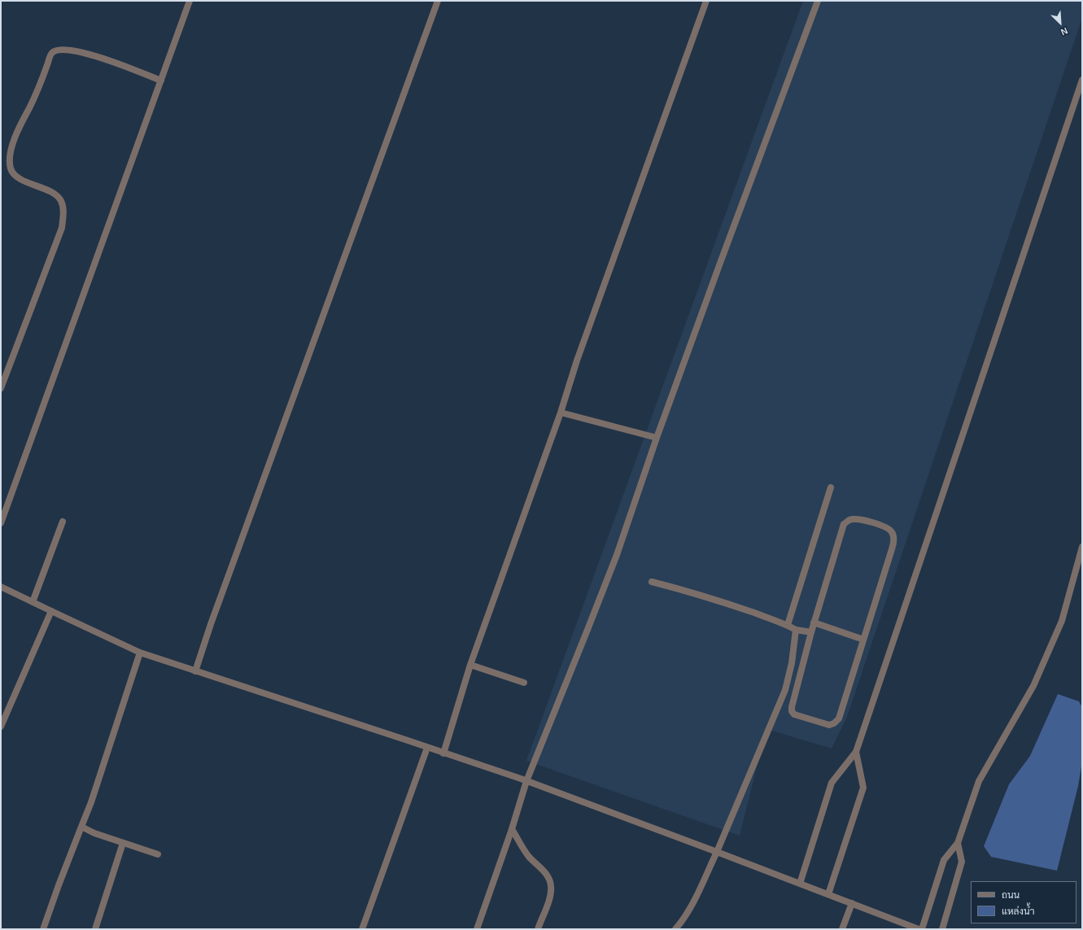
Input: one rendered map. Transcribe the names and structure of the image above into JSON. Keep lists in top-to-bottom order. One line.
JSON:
{"legend":["ถนน","แหล่งน้ำ"],"north":"bottom right"}
